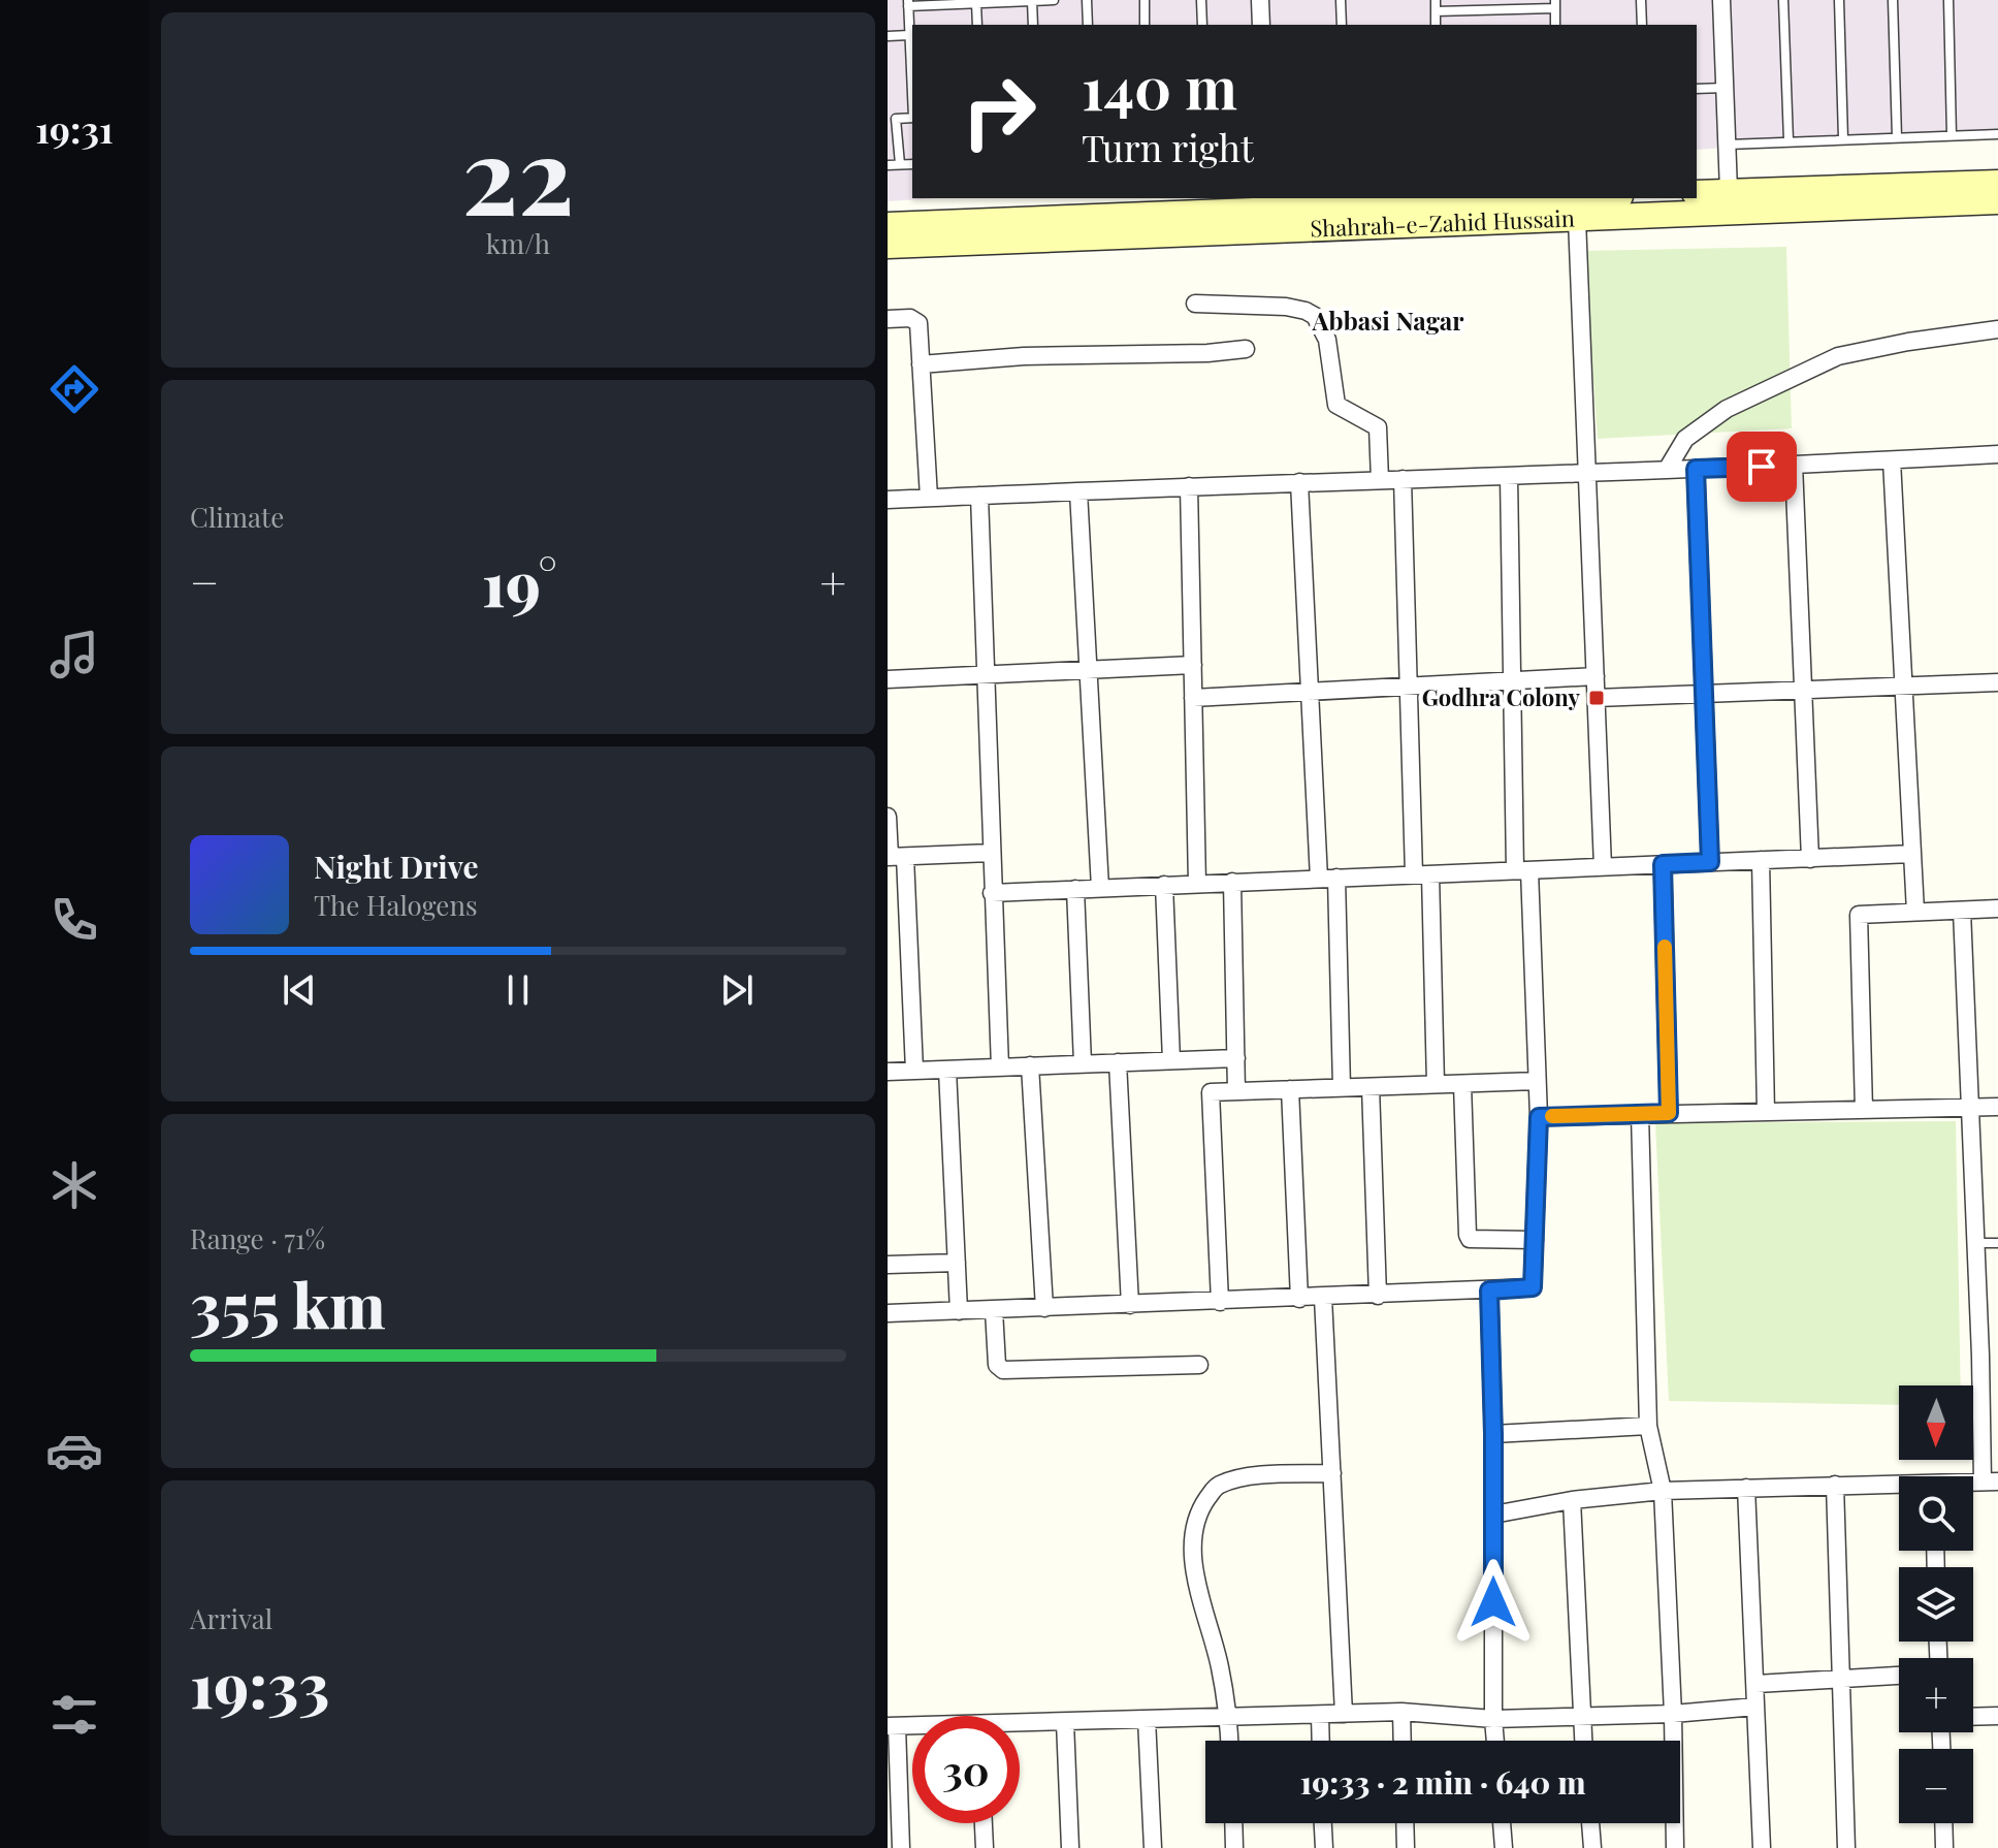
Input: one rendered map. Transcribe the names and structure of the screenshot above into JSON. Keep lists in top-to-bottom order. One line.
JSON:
{"streets":{"main road":["Shahrah-e-Zahid Hussain"]},"districts":["Abbasi Nagar"],"places":{"transit":["Godhra Colony"]},"north":"bottom","page":{"tabs":"19:31","tile":[["22","km/h"],"Climate",["Range · 71%","355 km"],["Arrival","19:33"]],"turn":["140 m","Turn right"],"heat":["−","19°","+"],"song":["Night Drive","The Halogens"],"map_buttons":["+","−"],"limit":"30","trip":"19:33 · 2 min · 640 m"}}
